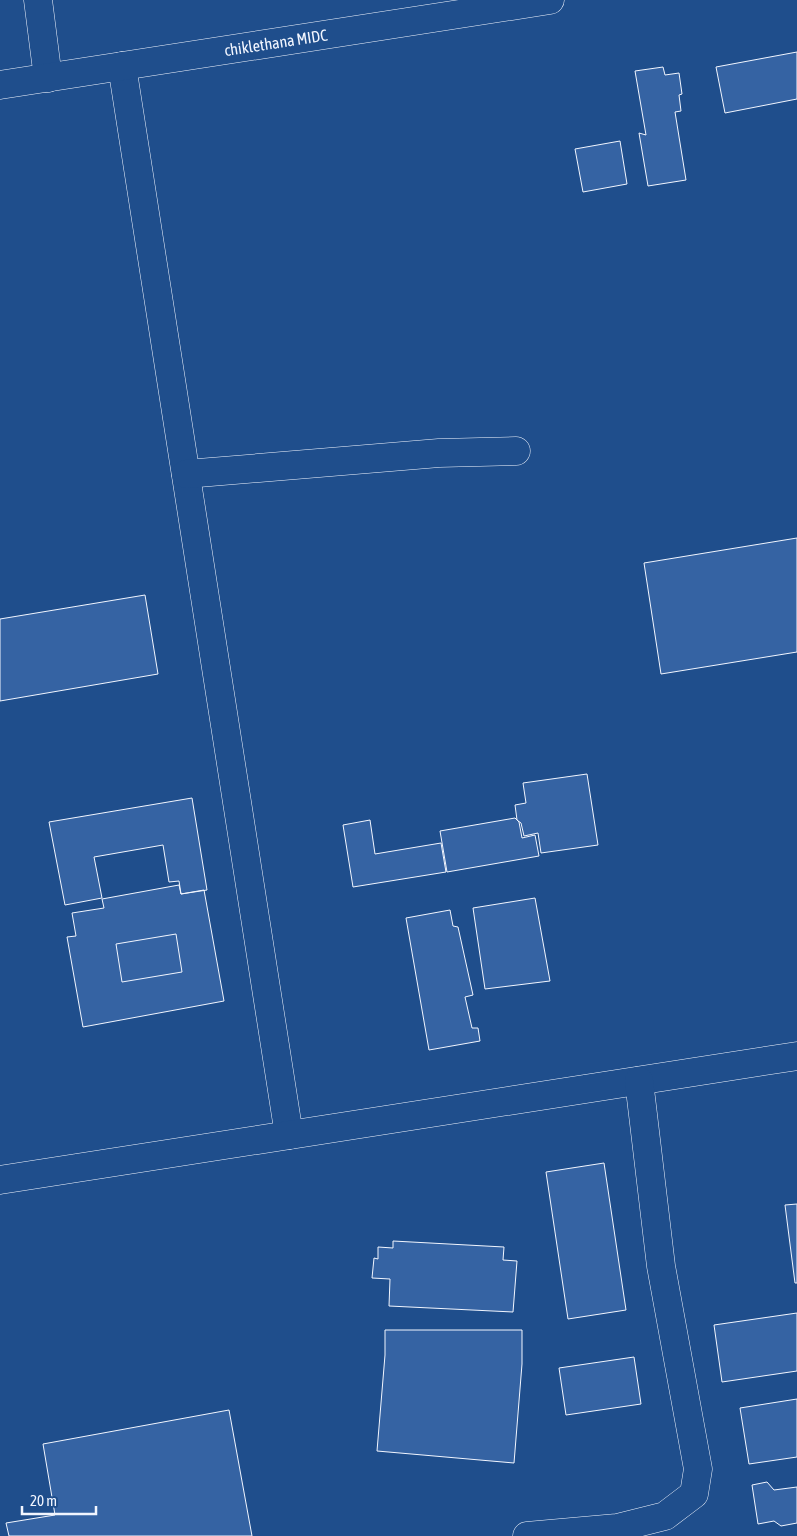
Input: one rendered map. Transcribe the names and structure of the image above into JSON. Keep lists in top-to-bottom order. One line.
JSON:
{"streets":{"street":["chiklethana MIDC"]},"scale_bar":"20 m"}
